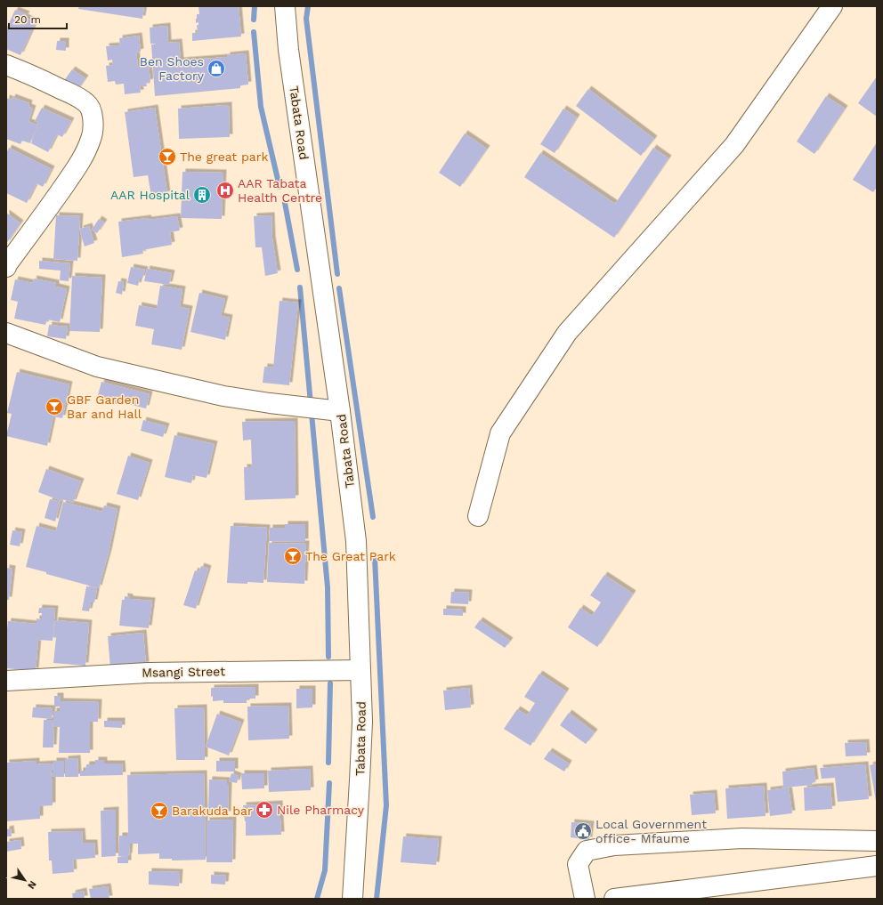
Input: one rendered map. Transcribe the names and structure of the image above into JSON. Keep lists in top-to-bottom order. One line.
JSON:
{"streets":{"street":["Tabata Road","Msangi Street"]},"crossings":[["Tabata Road","Msangi Street"]],"places":{"shop":["Ben Shoes Factory"],"bar":["The great park","GBF Garden Bar and Hall","The Great Park","Barakuda bar"],"hospital":["AAR Tabata Health Centre"],"building":["AAR Hospital"],"pharmacy":["Nile Pharmacy"],"public building":["Local Government office- Mfaume"]},"scale_bar":"20 m","north":"bottom right"}
